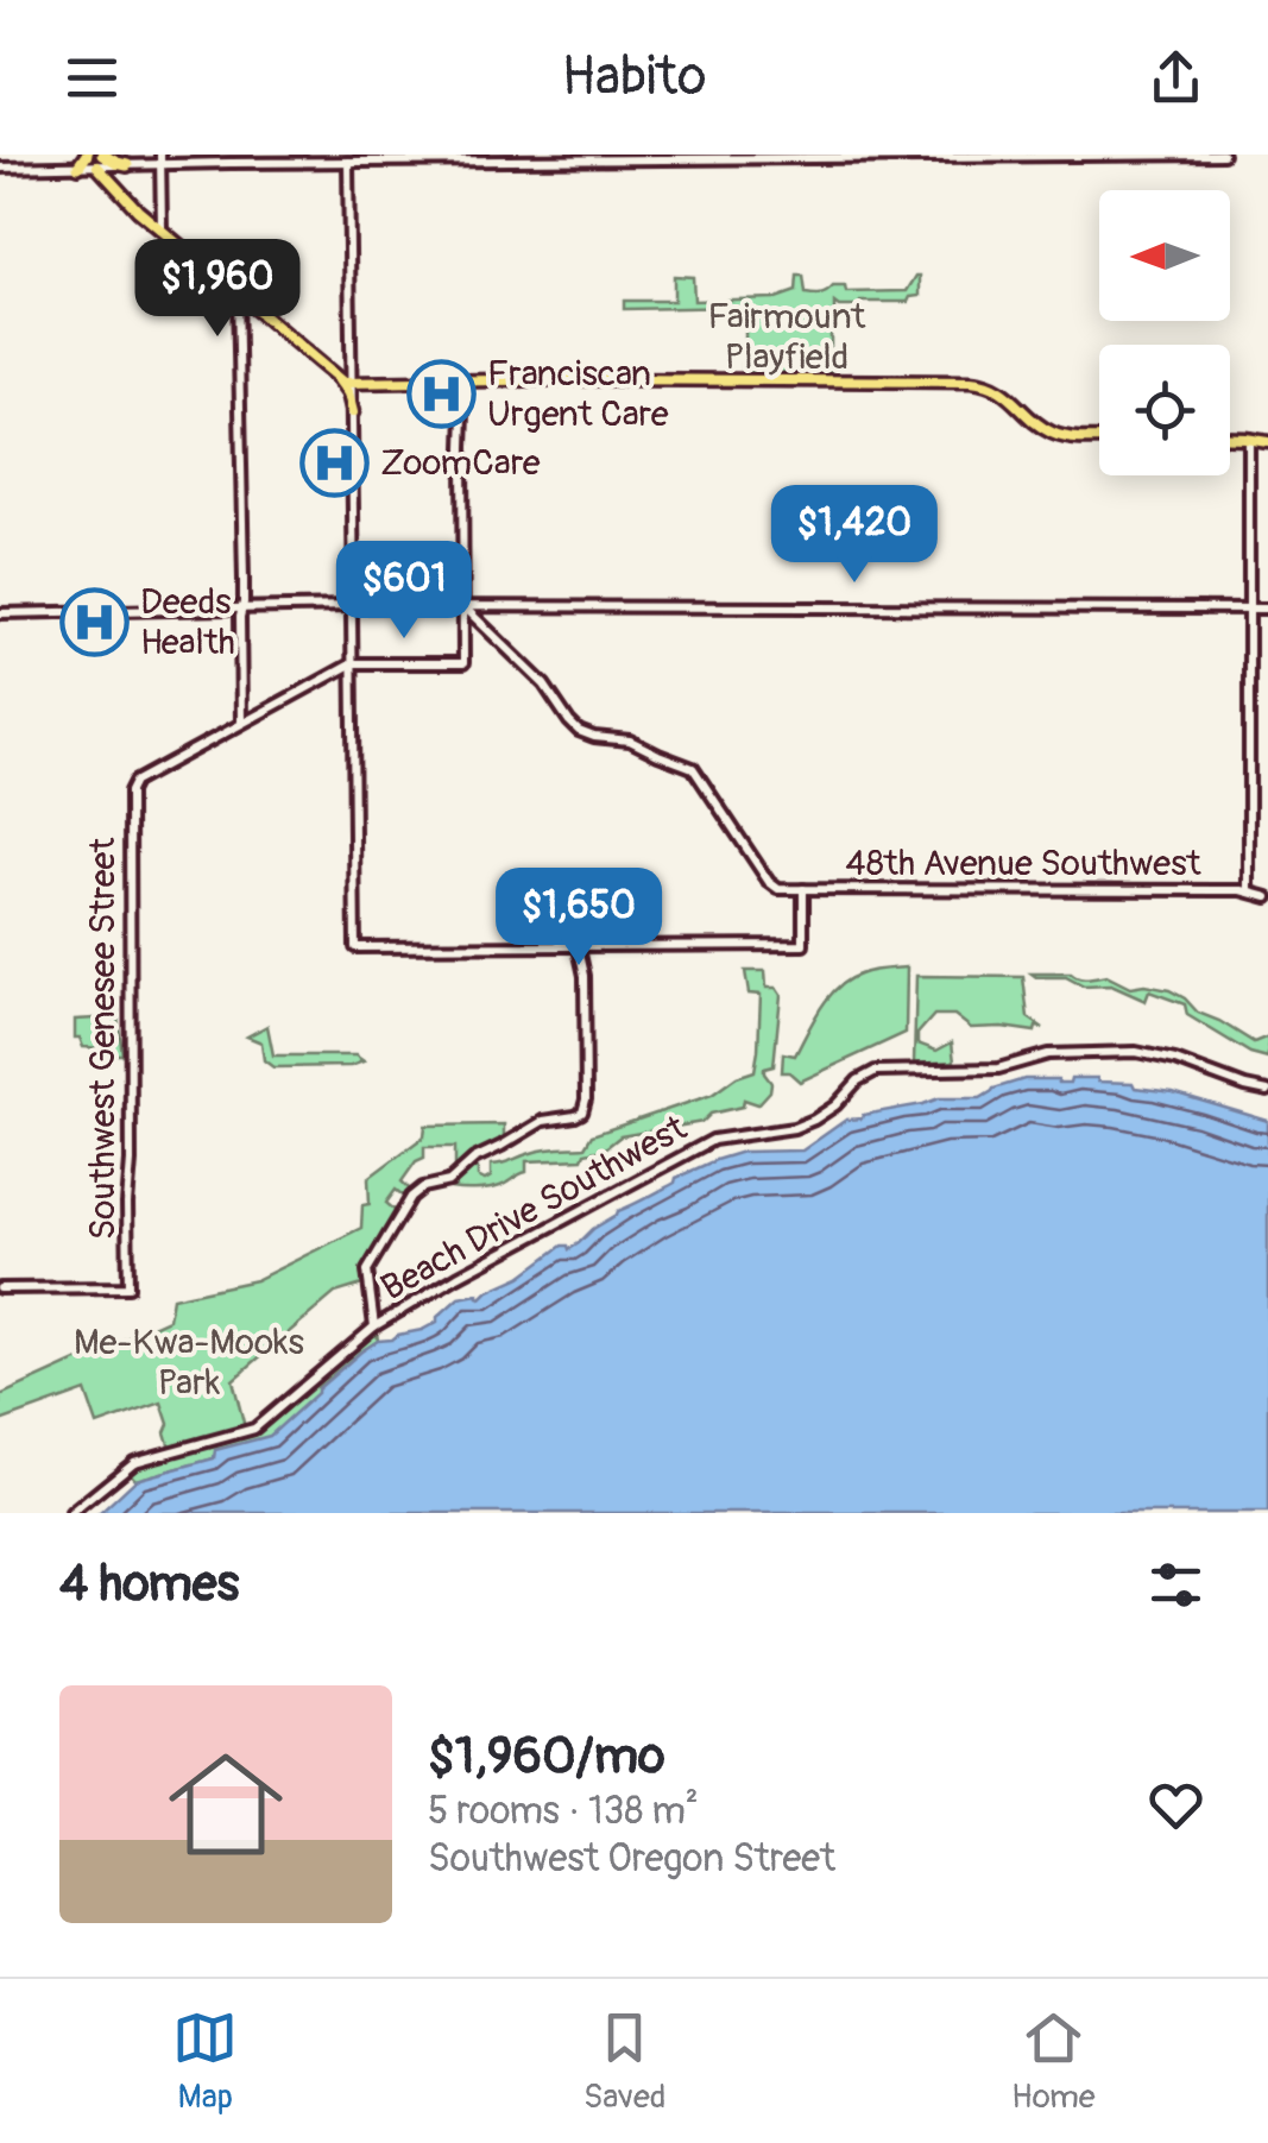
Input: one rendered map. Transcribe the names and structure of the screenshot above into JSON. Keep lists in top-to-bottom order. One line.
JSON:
{"streets":{"street":["48th Avenue Southwest","Southwest Genesee Street","Beach Drive Southwest"]},"parks":["Fairmount Playfield","Me-Kwa-Mooks Park"],"places":{"hospital":["Franciscan Urgent Care","ZoomCare","Deeds Health"]},"north":"left","page":{"header":"Habito","price":["$1,960","$1,420","$601","$1,650"],"heading":"4 homes","list":[{"name":"$1,960/mo","note":"5 rooms · 138 m² · Southwest Oregon Street"}],"tabs":["Map","Saved","Home"]}}
